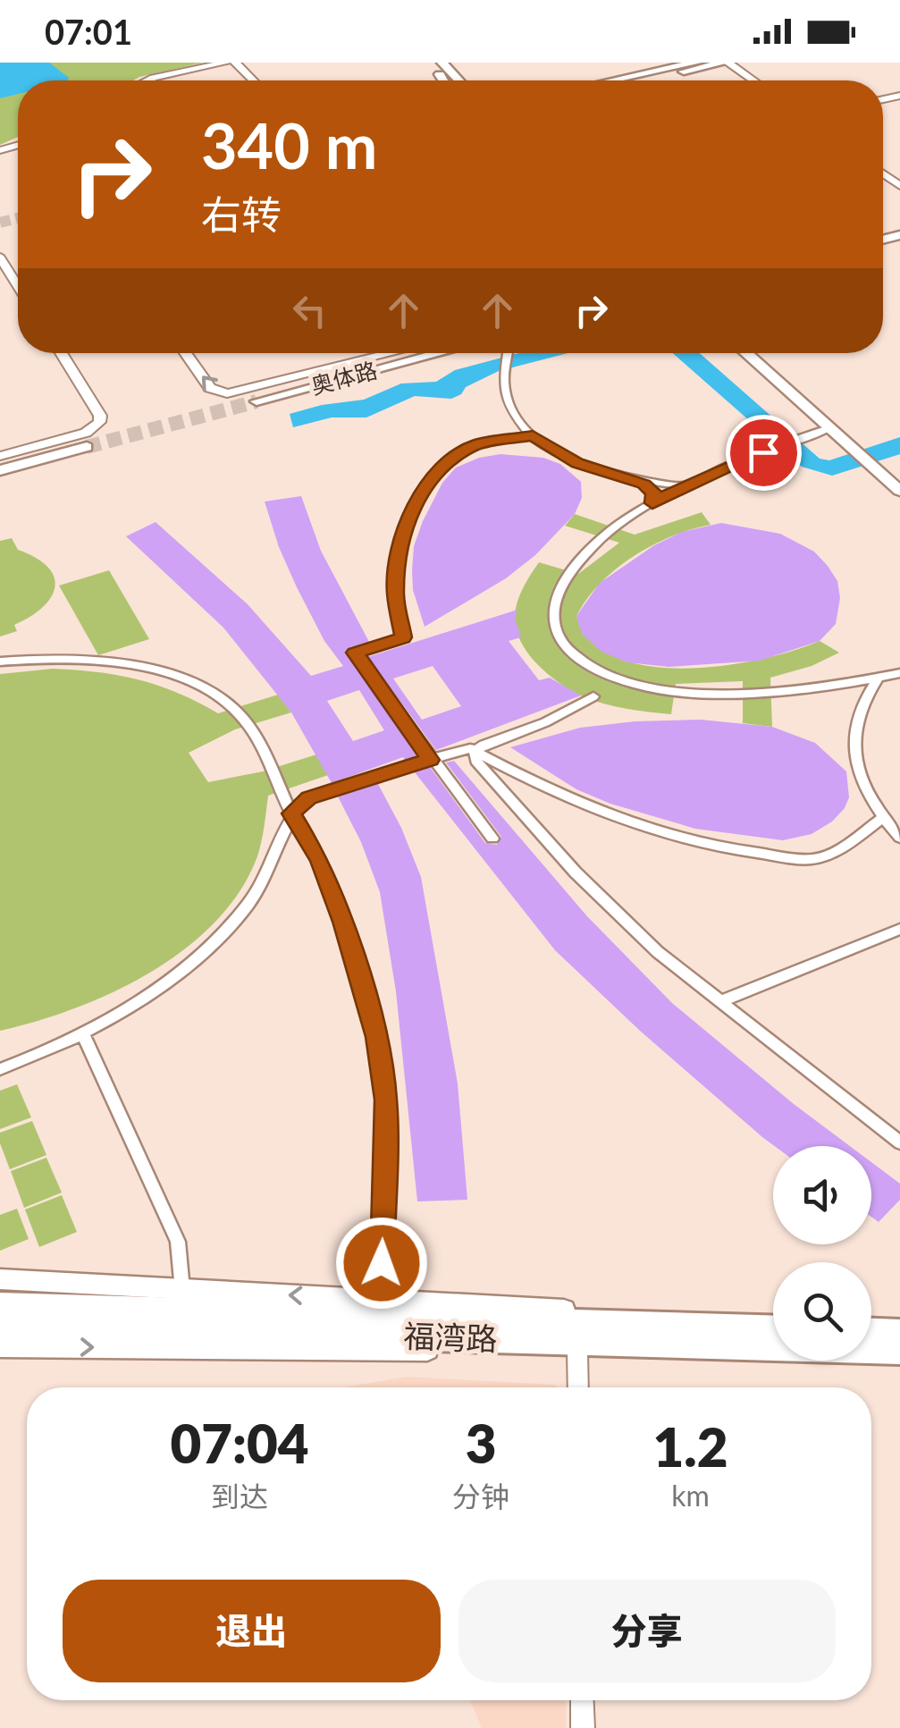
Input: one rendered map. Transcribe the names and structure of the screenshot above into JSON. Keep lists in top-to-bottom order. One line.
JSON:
{"streets":{"highway":["福湾路"],"main road":["奥体路"]},"page":{"status":"07:01","turn":["340 m","右转"],"eta":["07:04","到达","3","分钟","1.2","km"],"buttons":["退出","分享"]}}
